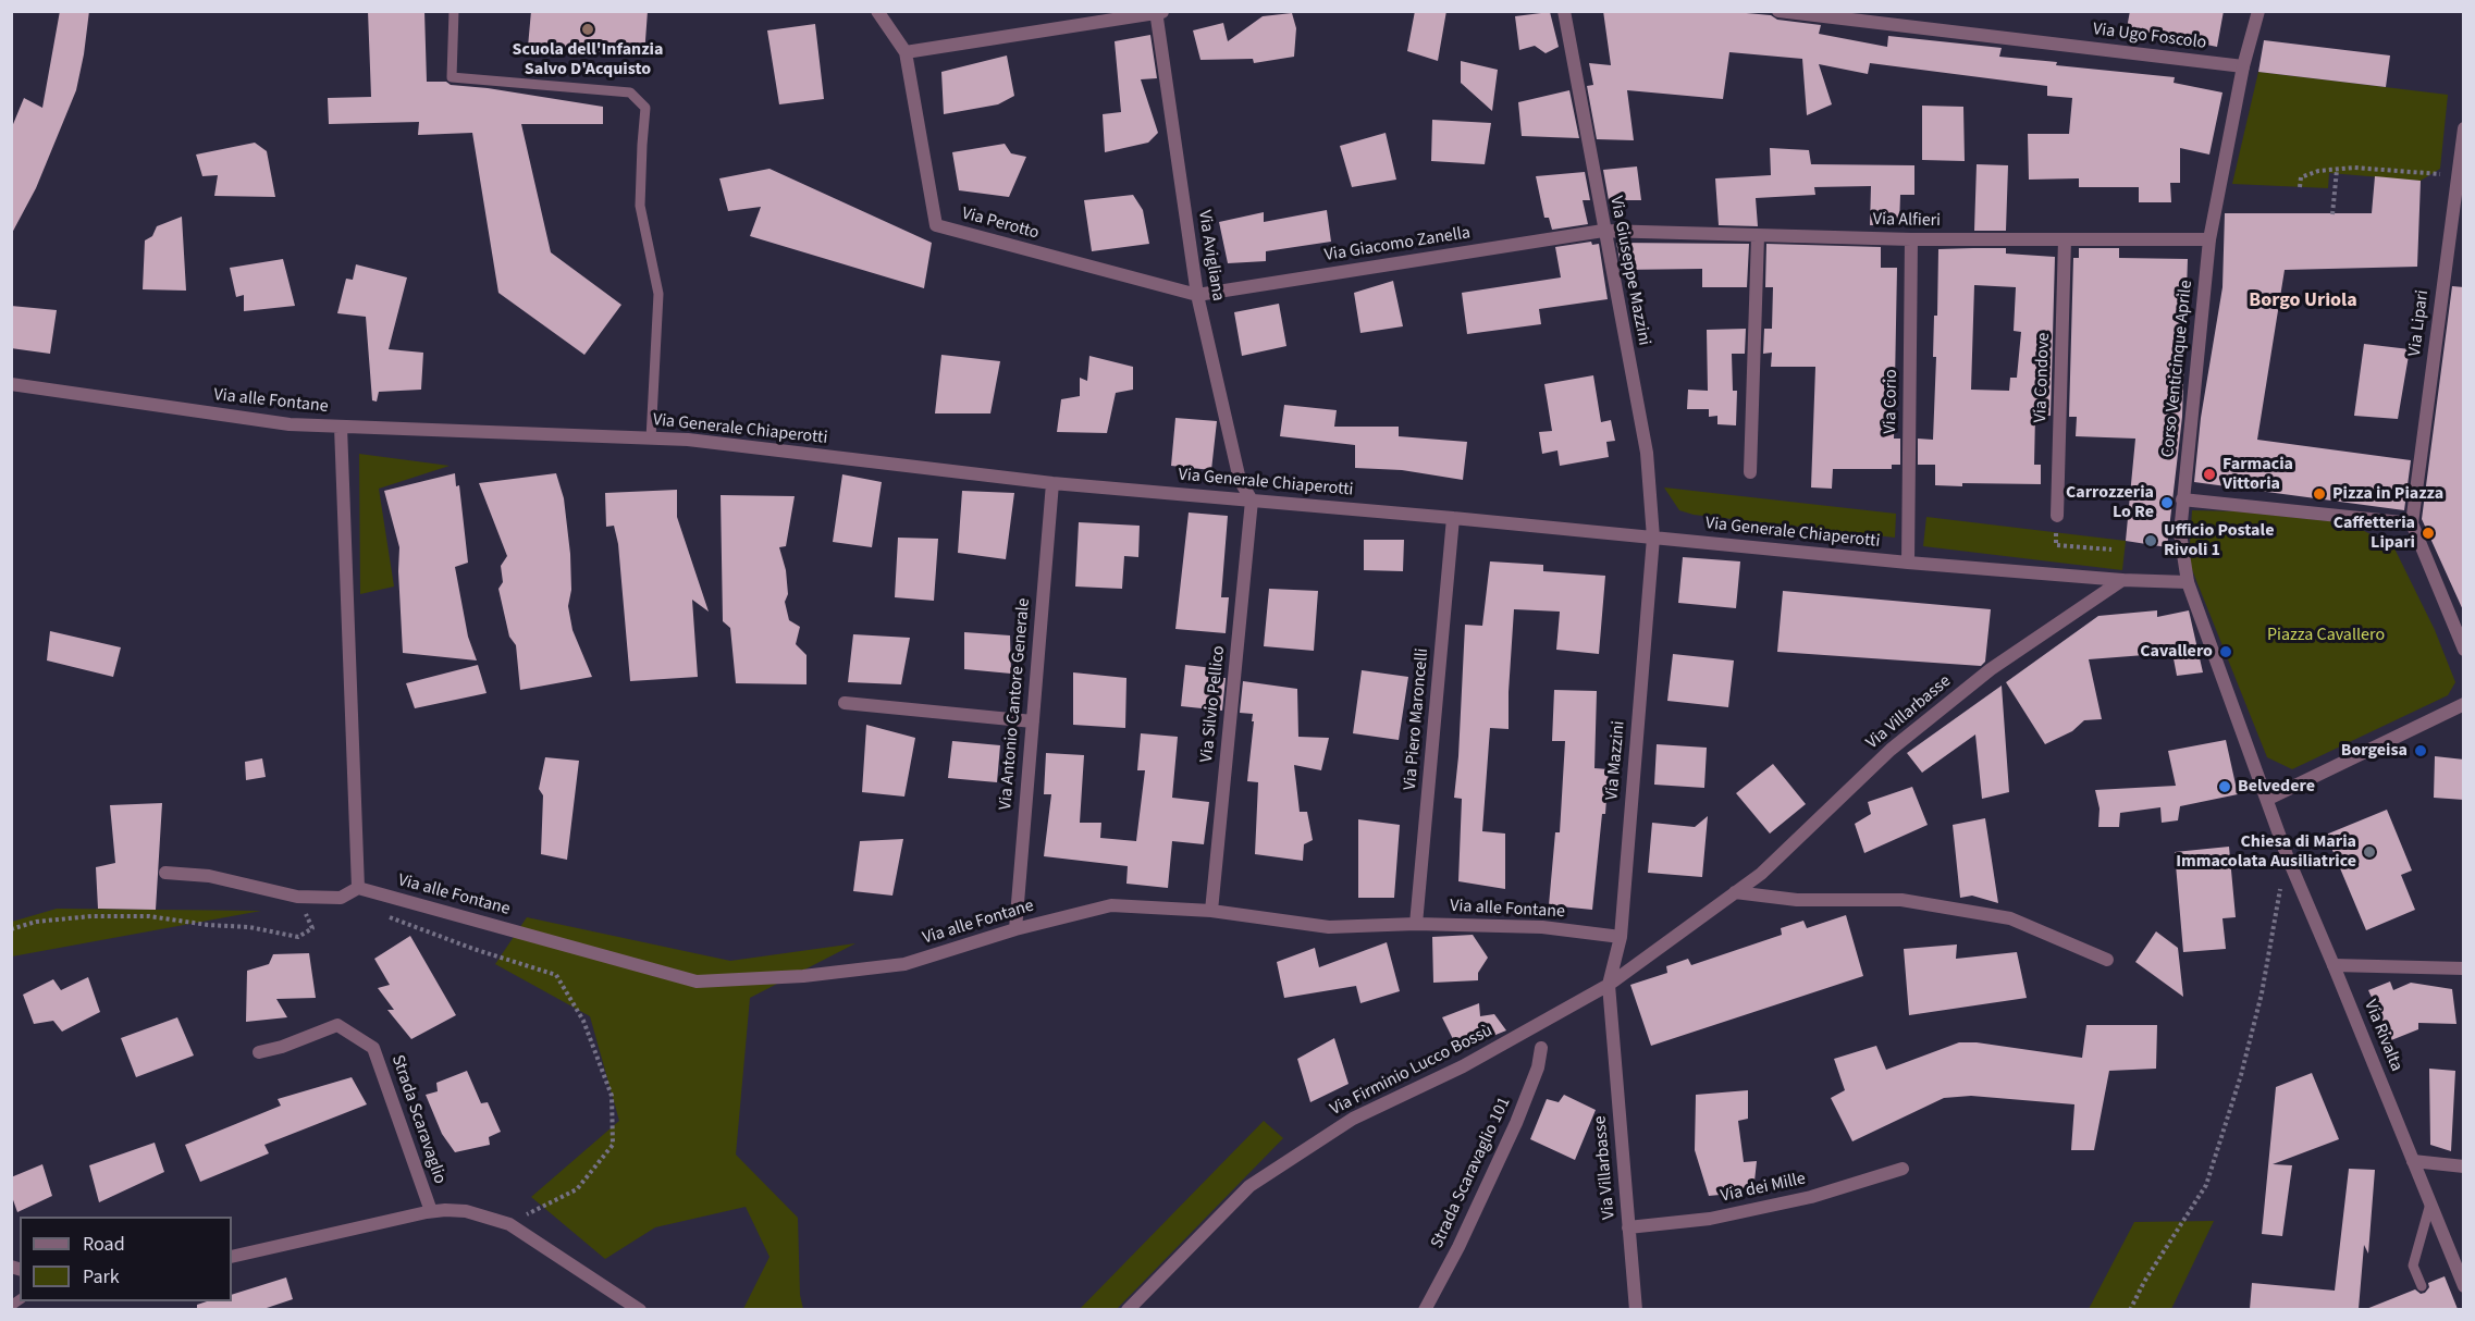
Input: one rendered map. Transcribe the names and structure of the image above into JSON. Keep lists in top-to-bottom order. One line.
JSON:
{"streets":{"street":["Via Ugo Foscolo","Via Alfieri","Via Perotto","Via Giacomo Zanella","Via Avigliana","Via Giuseppe Mazzini","Via Lipari","Corso Venticinque Aprile","Via Condove","Via alle Fontane","Via Corio","Via Generale Chiaperotti","Via Antonio Cantore Generale","Via Silvio Pellico","Via Villarbasse","Via Piero Maroncelli","Via Mazzini","Via Rivalta","Via Firminio Lucco Bossù","Strada Scaravaglio","Strada Scaravaglio 101","Via dei Mille"]},"crossings":[["Via Ugo Foscolo","Corso Venticinque Aprile"],["Via Alfieri","Via Giacomo Zanella"],["Via Alfieri","Via Giuseppe Mazzini"],["Via Alfieri","Corso Venticinque Aprile"],["Via Alfieri","Via Condove"],["Via Alfieri","Via Corio"],["Via Perotto","Via Giacomo Zanella"],["Via Perotto","Via Avigliana"],["Via Giacomo Zanella","Via Avigliana"],["Via Giacomo Zanella","Via Giuseppe Mazzini"],["Via Avigliana","Via Generale Chiaperotti"],["Via Avigliana","Via Silvio Pellico"],["Via Giuseppe Mazzini","Via Generale Chiaperotti"],["Via Giuseppe Mazzini","Via Mazzini"],["Corso Venticinque Aprile","Via Generale Chiaperotti"],["Corso Venticinque Aprile","Via Rivalta"],["Via alle Fontane","Via Generale Chiaperotti"],["Via alle Fontane","Via Antonio Cantore Generale"],["Via alle Fontane","Via Silvio Pellico"],["Via alle Fontane","Via Piero Maroncelli"],["Via alle Fontane","Via Mazzini"],["Via Corio","Via Generale Chiaperotti"],["Via Generale Chiaperotti","Via Antonio Cantore Generale"],["Via Generale Chiaperotti","Via Silvio Pellico"],["Via Generale Chiaperotti","Via Villarbasse"],["Via Generale Chiaperotti","Via Piero Maroncelli"],["Via Generale Chiaperotti","Via Mazzini"],["Via Villarbasse","Via Mazzini"],["Via Villarbasse","Via Firminio Lucco Bossù"],["Via Villarbasse","Via dei Mille"],["Via Mazzini","Via Firminio Lucco Bossù"]],"districts":["Borgo Uriola"],"parks":["Piazza Cavallero"],"places":["Scuola dell'Infanzia Salvo D'Acquisto","Farmacia Vittoria","Pizza in Piazza","Carrozzeria Lo Re","Caffetteria Lipari","Ufficio Postale Rivoli 1","Cavallero","Borgeisa","Belvedere","Chiesa di Maria Immacolata Ausiliatrice"],"legend":["Road","Park"]}
